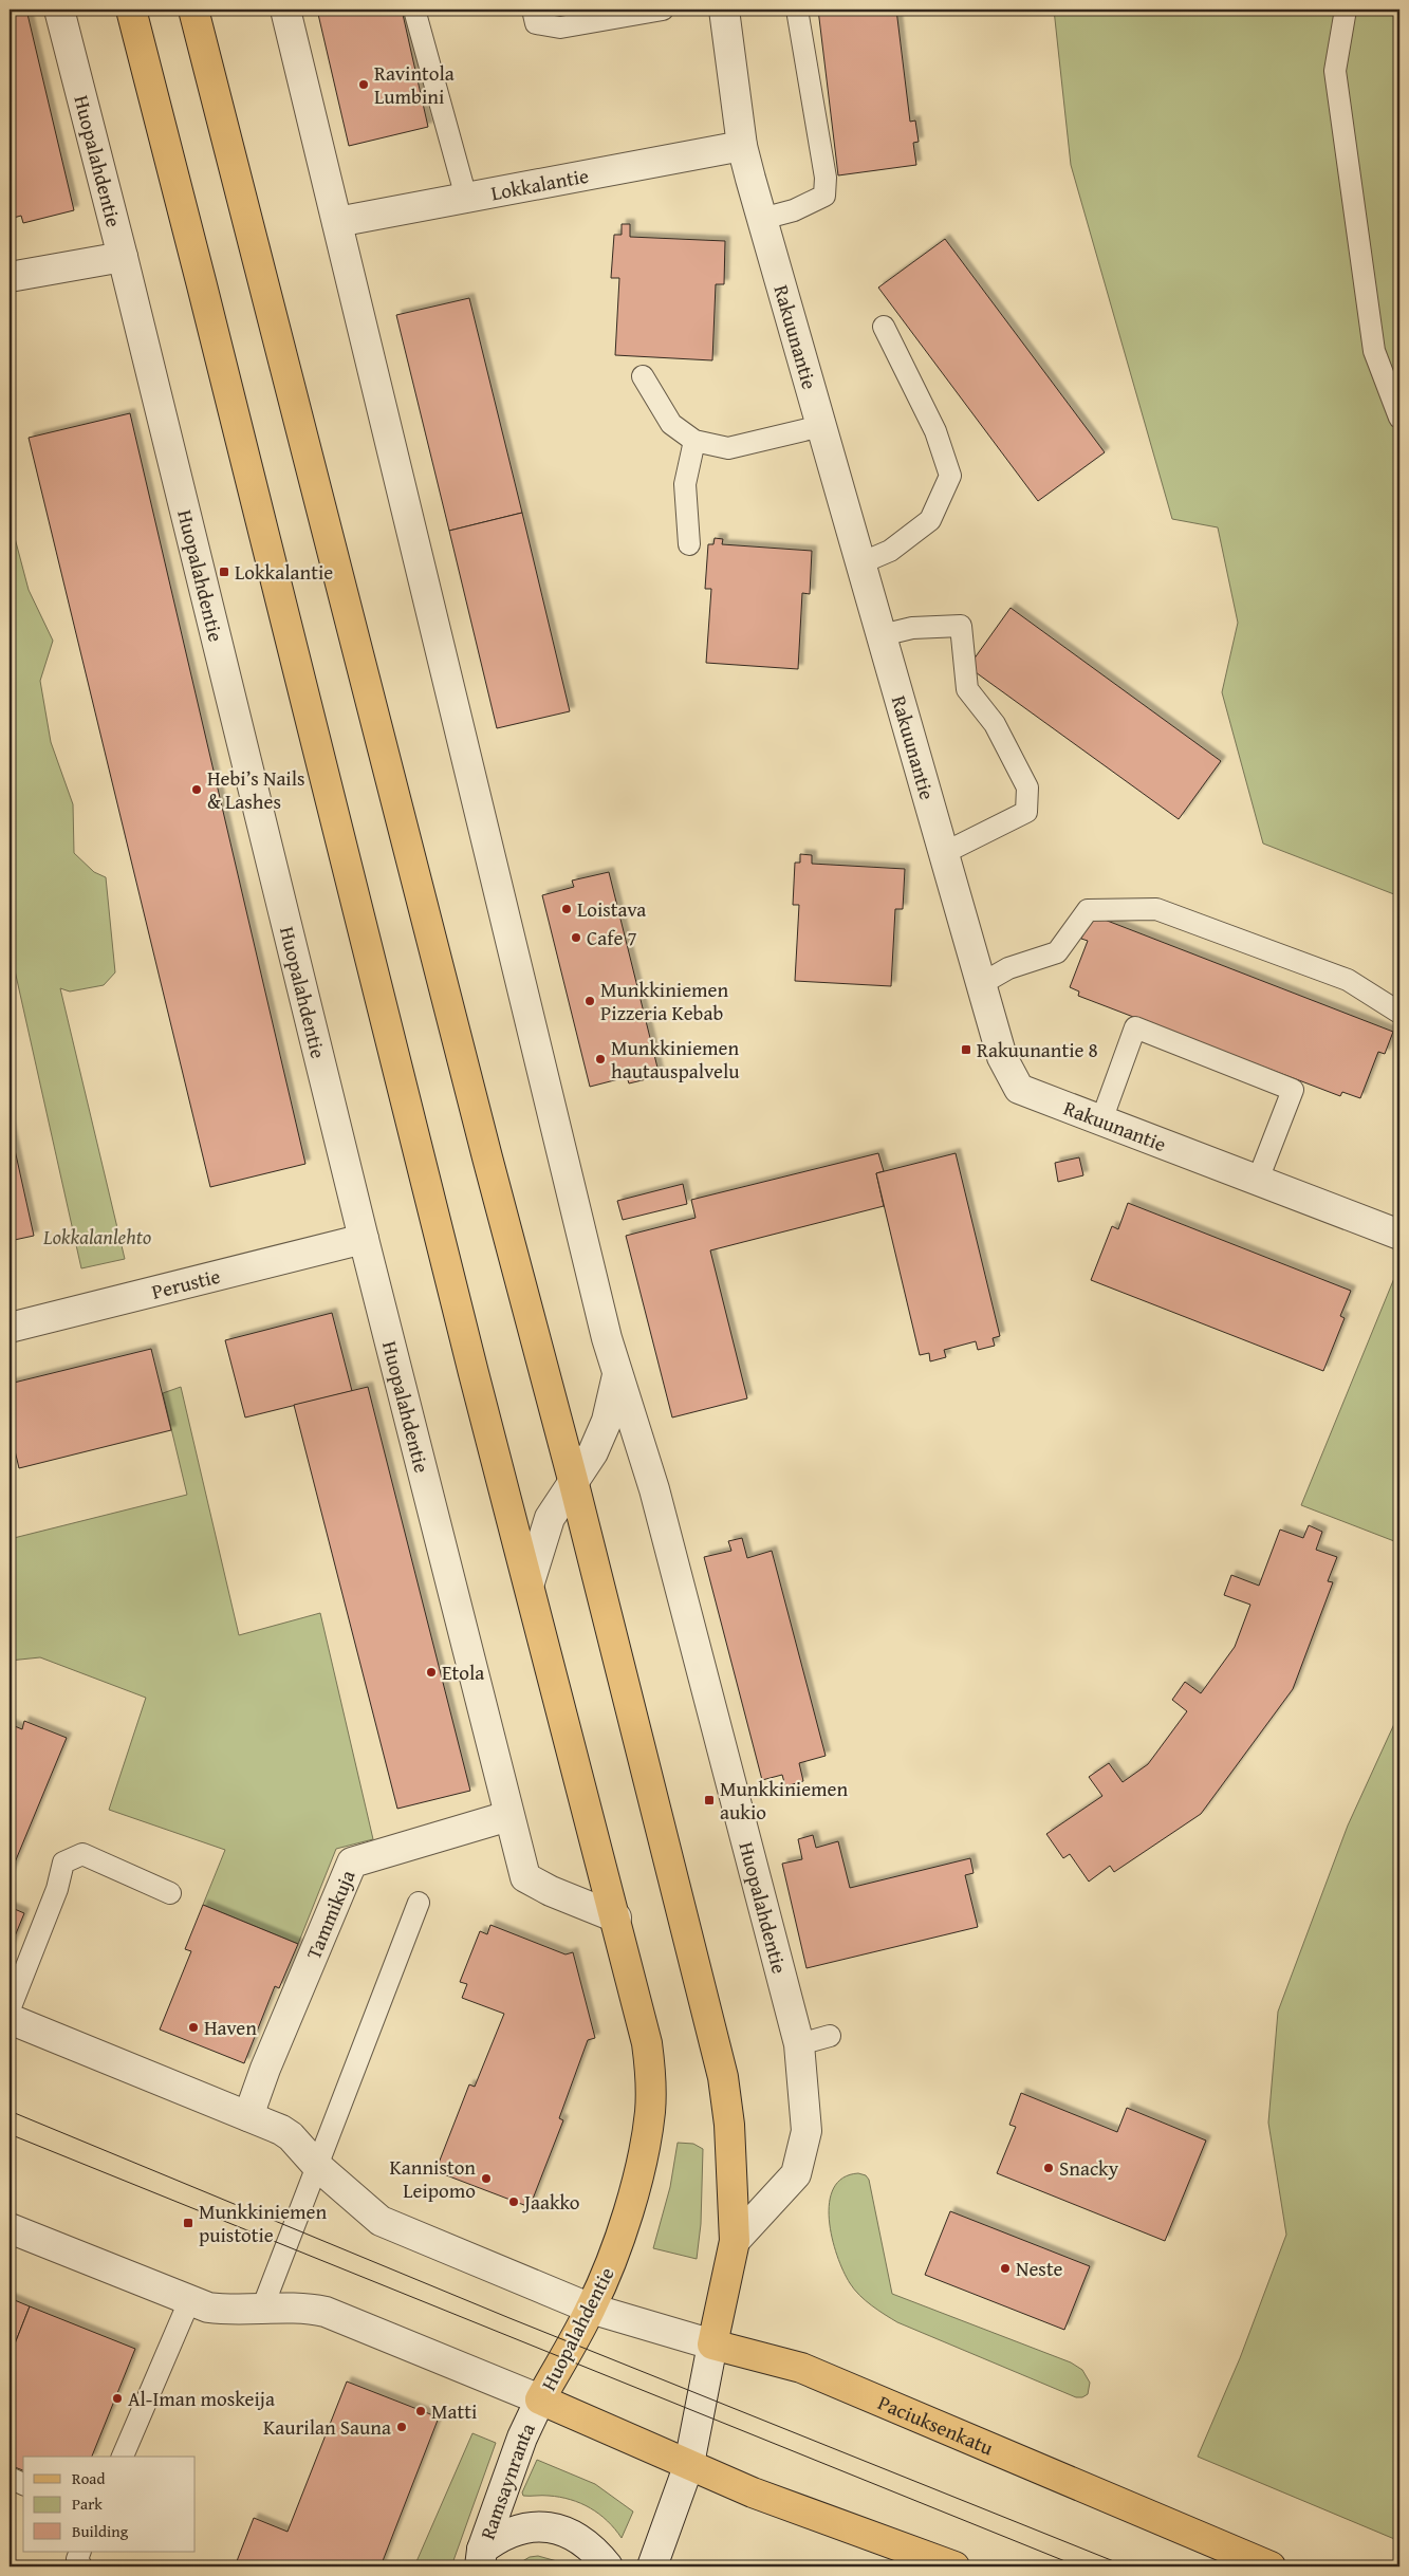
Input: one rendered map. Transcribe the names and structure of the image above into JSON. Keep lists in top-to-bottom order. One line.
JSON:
{"streets":{"main road":["Huopalahdentie","Paciuksenkatu"],"street":["Lokkalantie","Rakuunantie","Perustie","Tammikuja","Ramsaynranta"]},"crossings":[["Huopalahdentie","Lokkalantie"],["Huopalahdentie","Perustie"],["Huopalahdentie","Tammikuja"],["Huopalahdentie","Paciuksenkatu"],["Huopalahdentie","Ramsaynranta"],["Lokkalantie","Rakuunantie"]],"parks":["Lokkalanlehto"],"places":{"other":["Ravintola Lumbini","Hebi’s Nails & Lashes","Loistava","Cafe 7","Munkkiniemen Pizzeria Kebab","Munkkiniemen hautauspalvelu","Etola","Haven","Snacky","Kanniston Leipomo","Jaakko","Neste","Al-Iman moskeija","Matti","Kaurilan Sauna"],"transit":["Lokkalantie","Rakuunantie 8","Munkkiniemen aukio","Munkkiniemen puistotie"]},"legend":["Road","Park","Building"]}
